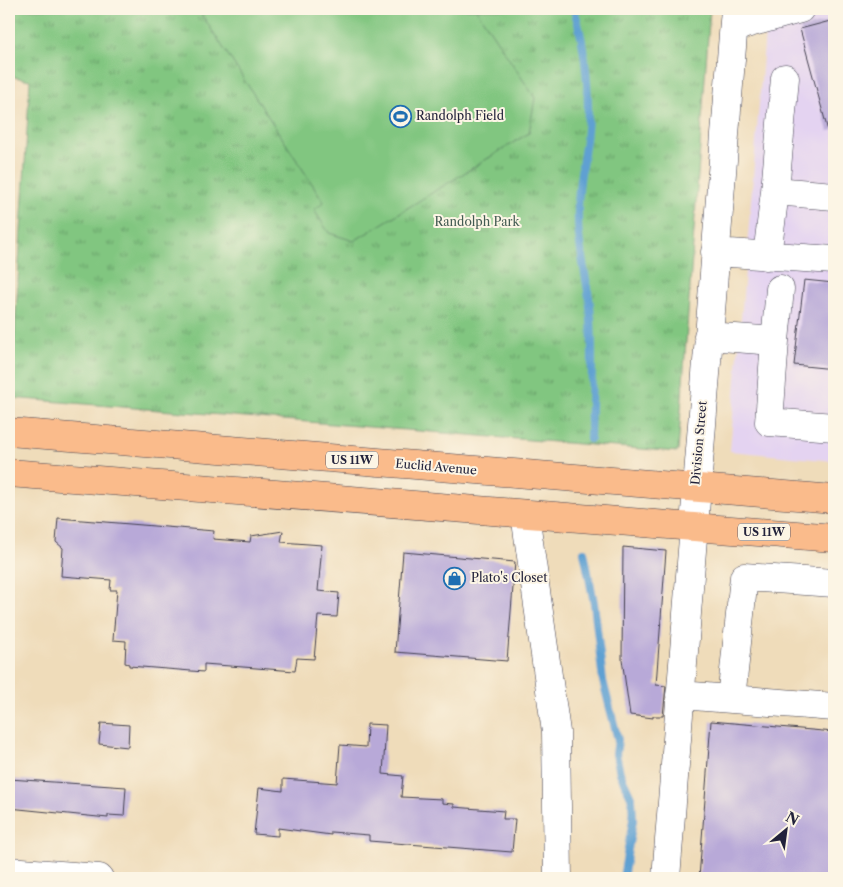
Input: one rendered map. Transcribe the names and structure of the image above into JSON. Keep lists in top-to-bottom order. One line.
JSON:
{"streets":{"main road":["US 11W","Euclid Avenue"],"street":["Division Street"]},"crossings":[["Division Street","US 11W"],["Division Street","Euclid Avenue"]],"parks":["Randolph Park"],"places":{"sports":["Randolph Field"],"shop":["Plato's Closet"]},"north":"top right"}
